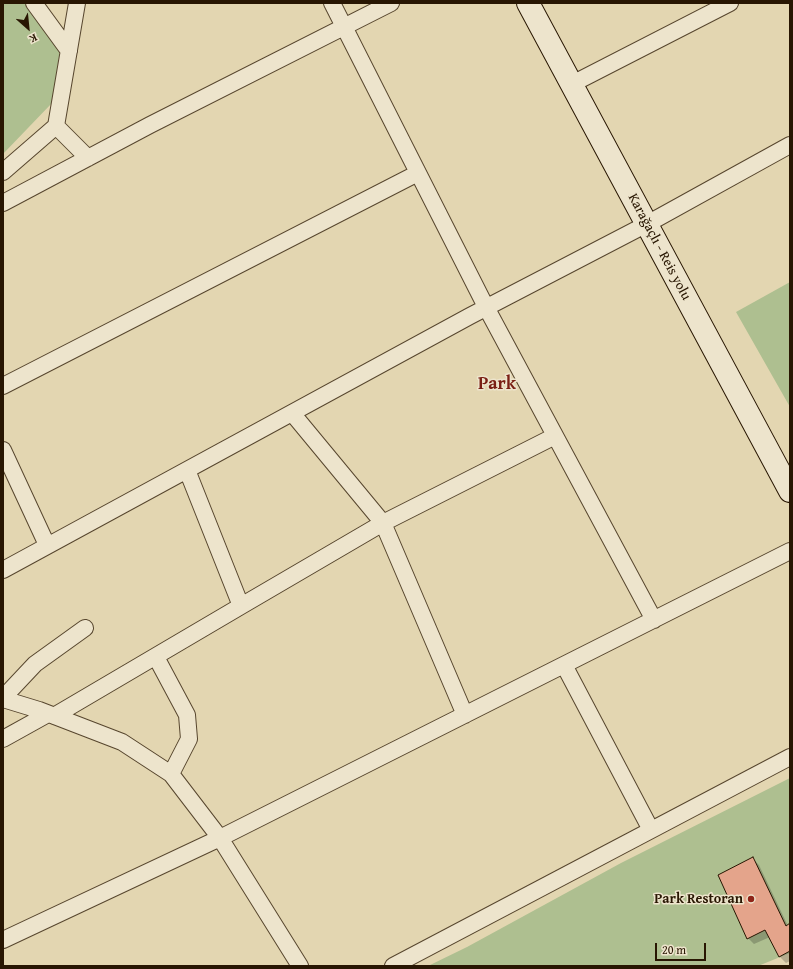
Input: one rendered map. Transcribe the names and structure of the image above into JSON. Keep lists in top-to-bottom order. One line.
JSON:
{"streets":{"street":["Karağaçlı - Reis yolu"]},"districts":["Park"],"places":["Park Restoran"],"scale_bar":"20 m","north":"bottom right"}
